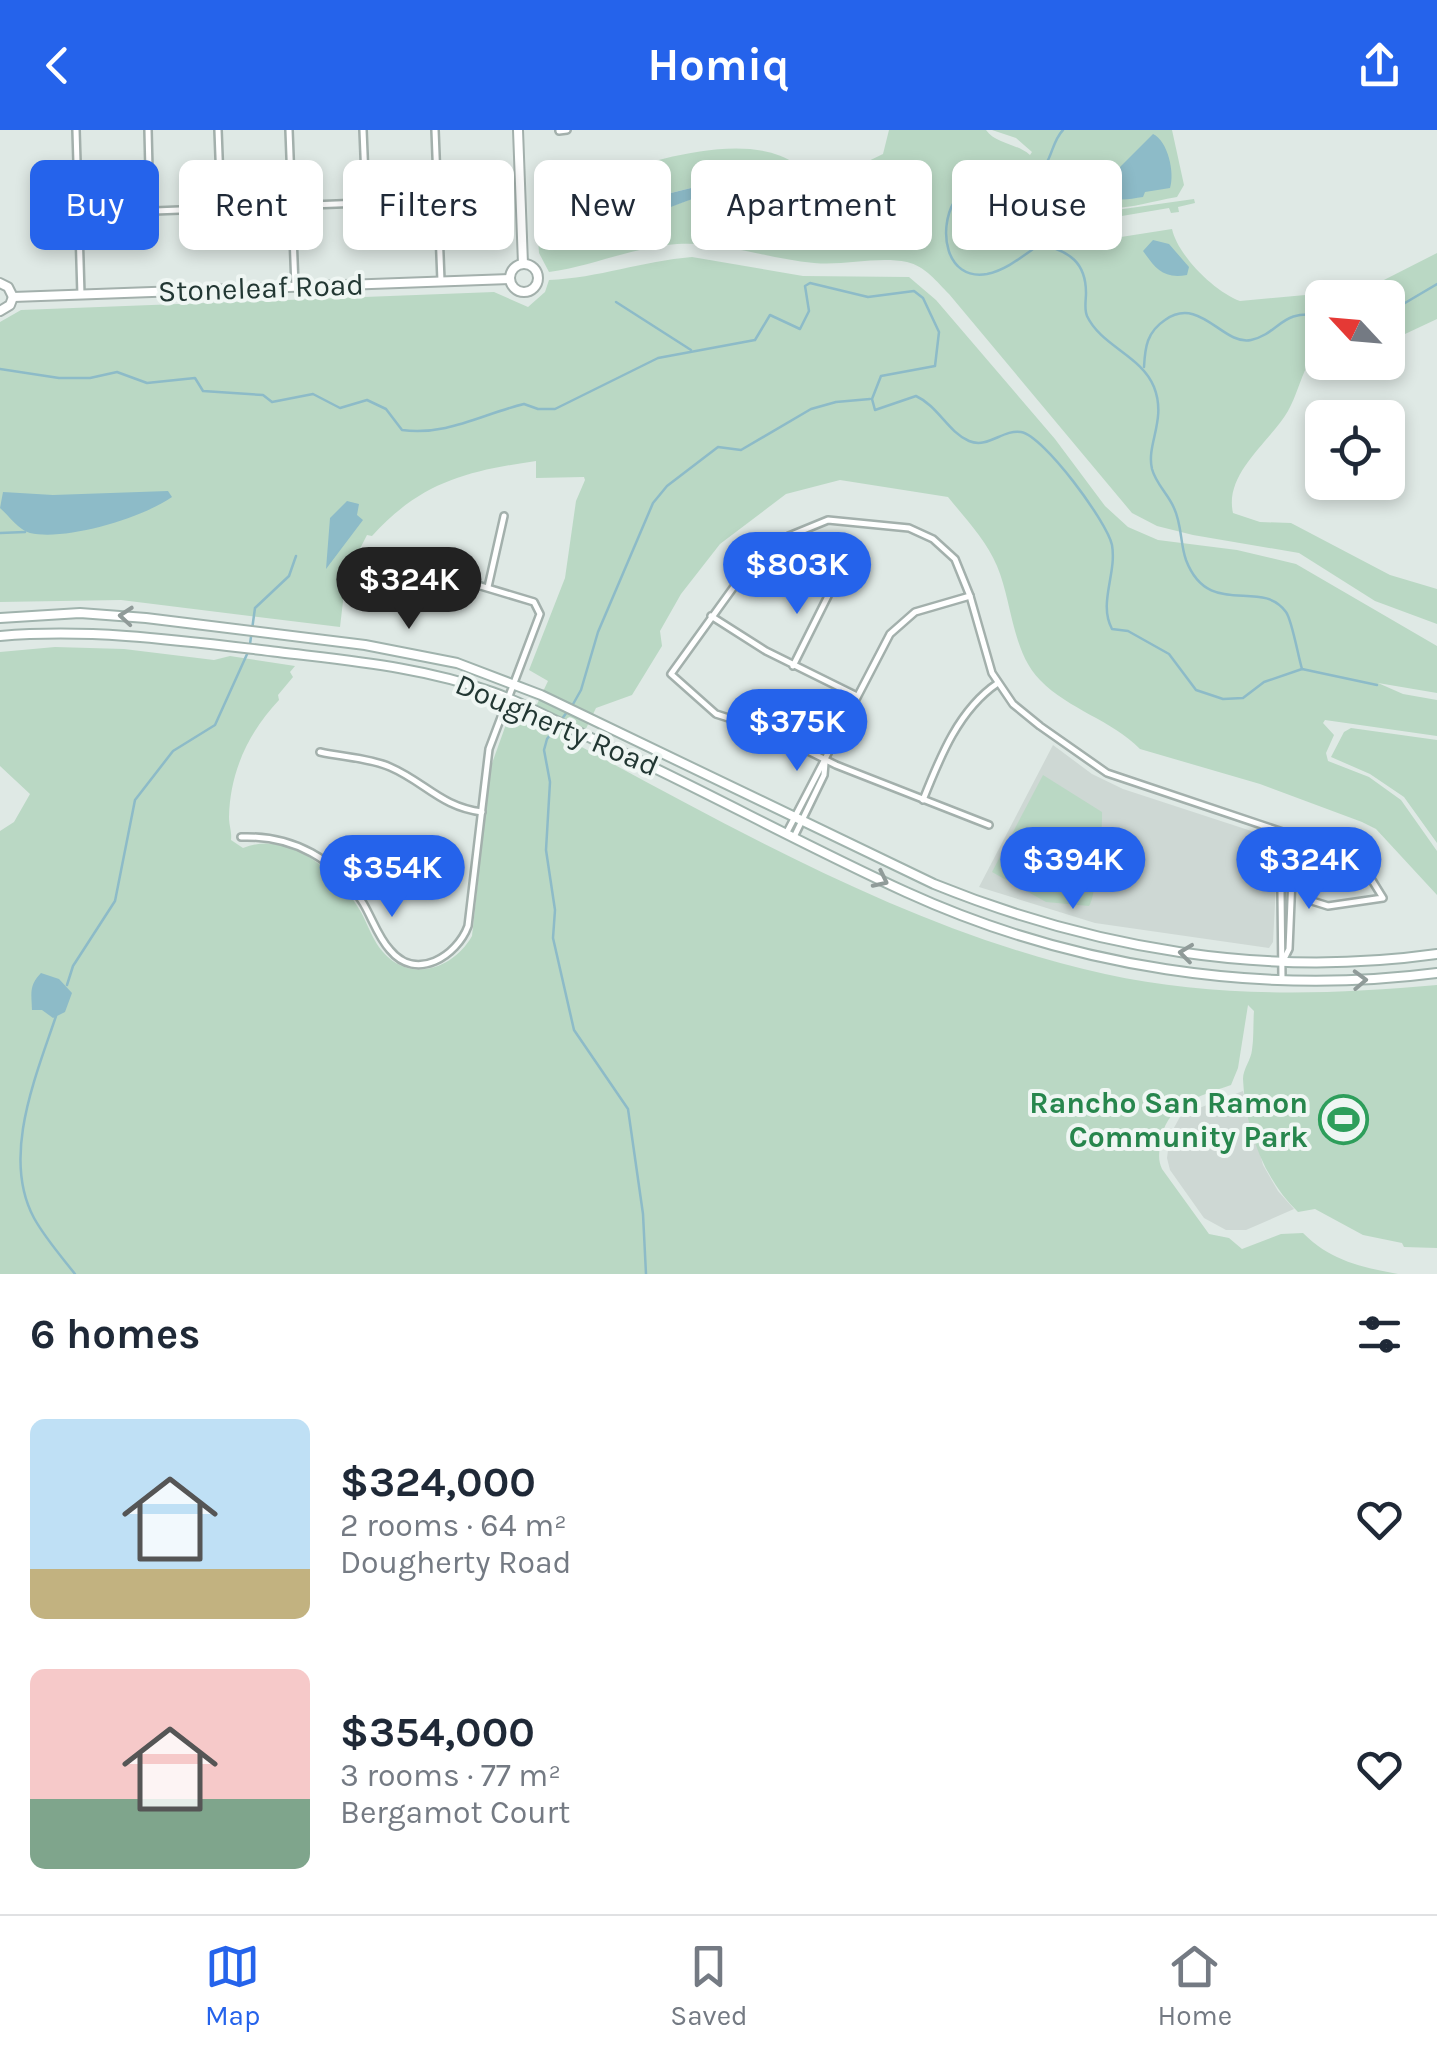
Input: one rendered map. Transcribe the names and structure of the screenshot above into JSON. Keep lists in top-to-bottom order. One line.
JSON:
{"streets":{"main road":["Stoneleaf Road","Dougherty Road"]},"places":{"sports":["Rancho San Ramon Community Park"]},"north":"top left","page":{"header":"Homiq","chip":["Buy","Rent","Filters","New","Apartment","House"],"price":["$803K","$324K","$375K","$394K","$324K","$354K"],"heading":"6 homes","list":[{"name":"$324,000","note":"2 rooms · 64 m² · Dougherty Road"},{"name":"$354,000","note":"3 rooms · 77 m² · Bergamot Court"}],"tabs":["Map","Saved","Home"]}}
